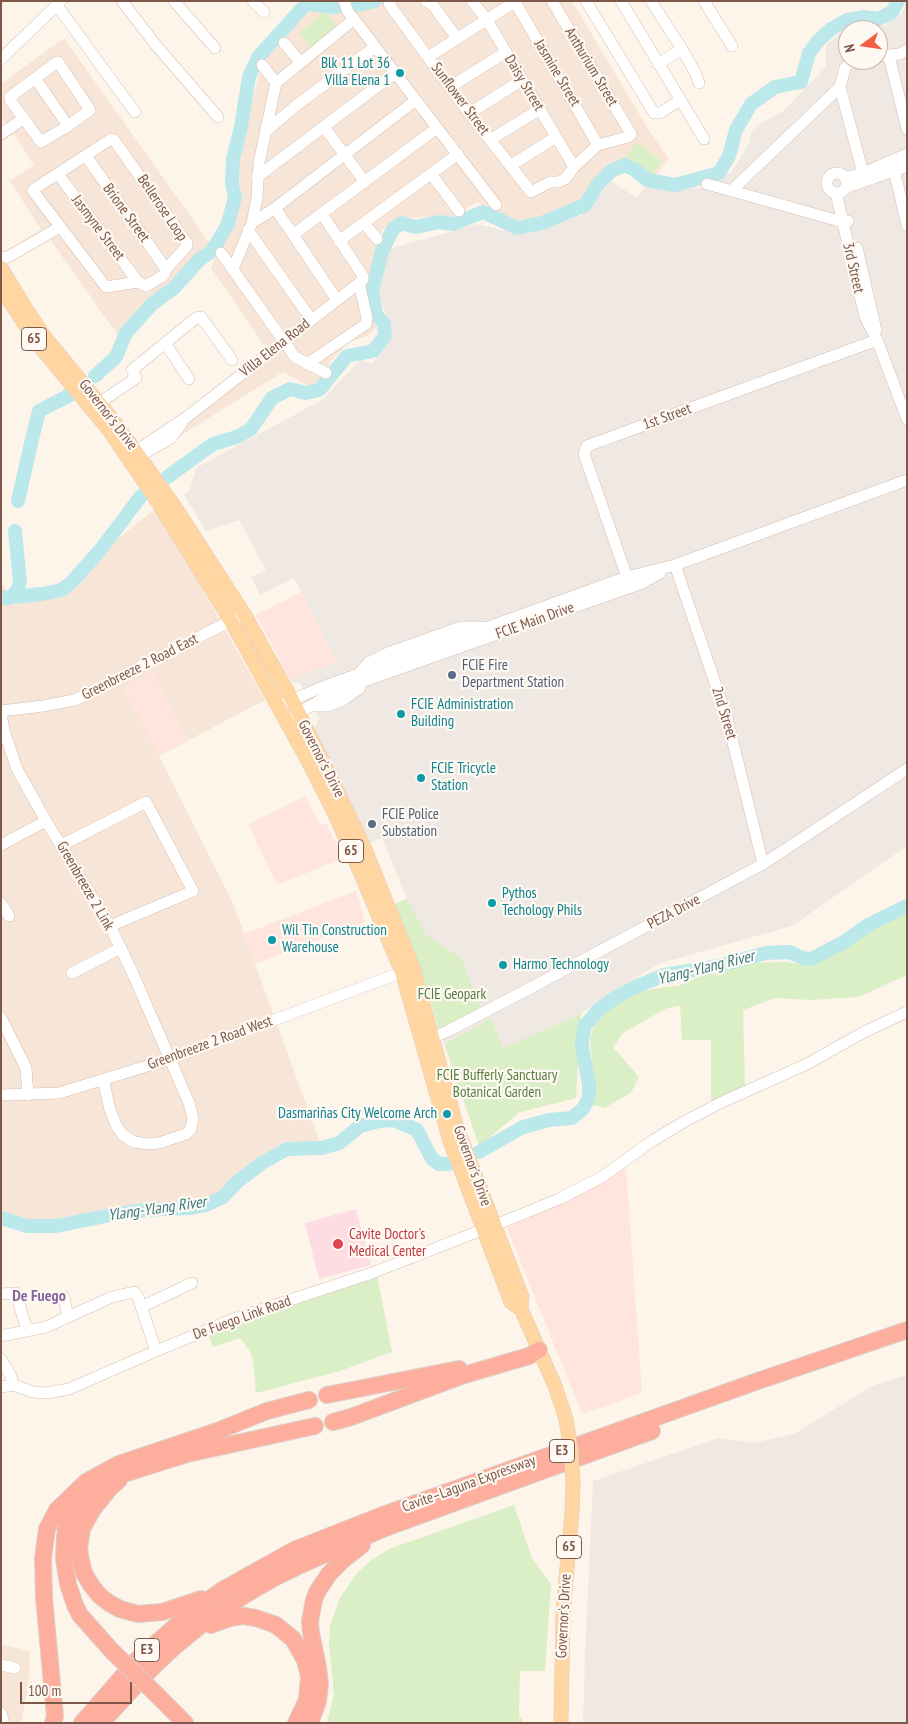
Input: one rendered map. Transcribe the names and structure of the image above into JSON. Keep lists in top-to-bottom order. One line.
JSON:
{"streets":{"highway":["E3","Cavite–Laguna Expressway"],"main road":["65","Governor's Drive"],"street":["Anthurium Street","Jasmine Street","Daisy Street","Sunflower Street","Bellerose Loop","Brione Street","Jasmyne Street","3rd Street","Villa Elena Road","1st Street","FCIE Main Drive","Greenbreeze 2 Road East","2nd Street","Greenbreeze 2 Link","PEZA Drive","Greenbreeze 2 Road West","De Fuego Link Road"]},"crossings":[["Anthurium Street","Jasmine Street"],["Daisy Street","Sunflower Street"],["Bellerose Loop","Brione Street"],["Bellerose Loop","Jasmyne Street"],["3rd Street","1st Street"],["Villa Elena Road","Governor's Drive"],["Governor's Drive","FCIE Main Drive"],["Governor's Drive","Greenbreeze 2 Road East"],["Governor's Drive","PEZA Drive"],["Governor's Drive","Greenbreeze 2 Road West"],["Governor's Drive","De Fuego Link Road"],["1st Street","FCIE Main Drive"],["FCIE Main Drive","2nd Street"],["Greenbreeze 2 Road East","Greenbreeze 2 Link"],["2nd Street","PEZA Drive"],["Greenbreeze 2 Link","Greenbreeze 2 Road West"]],"districts":["De Fuego"],"water":["Ylang-Ylang River"],"parks":["FCIE Geopark","FCIE Bufferly Sanctuary Botanical Garden"],"places":["Blk 11 Lot 36 Villa Elena 1","FCIE Fire Department Station","FCIE Administration Building","FCIE Tricycle Station","FCIE Police Substation","Pythos Techology Phils","Wil Tin Construction Warehouse","Harmo Technology","Dasmariñas City Welcome Arch","Cavite Doctor's Medical Center"],"scale_bar":"100 m","north":"left"}
